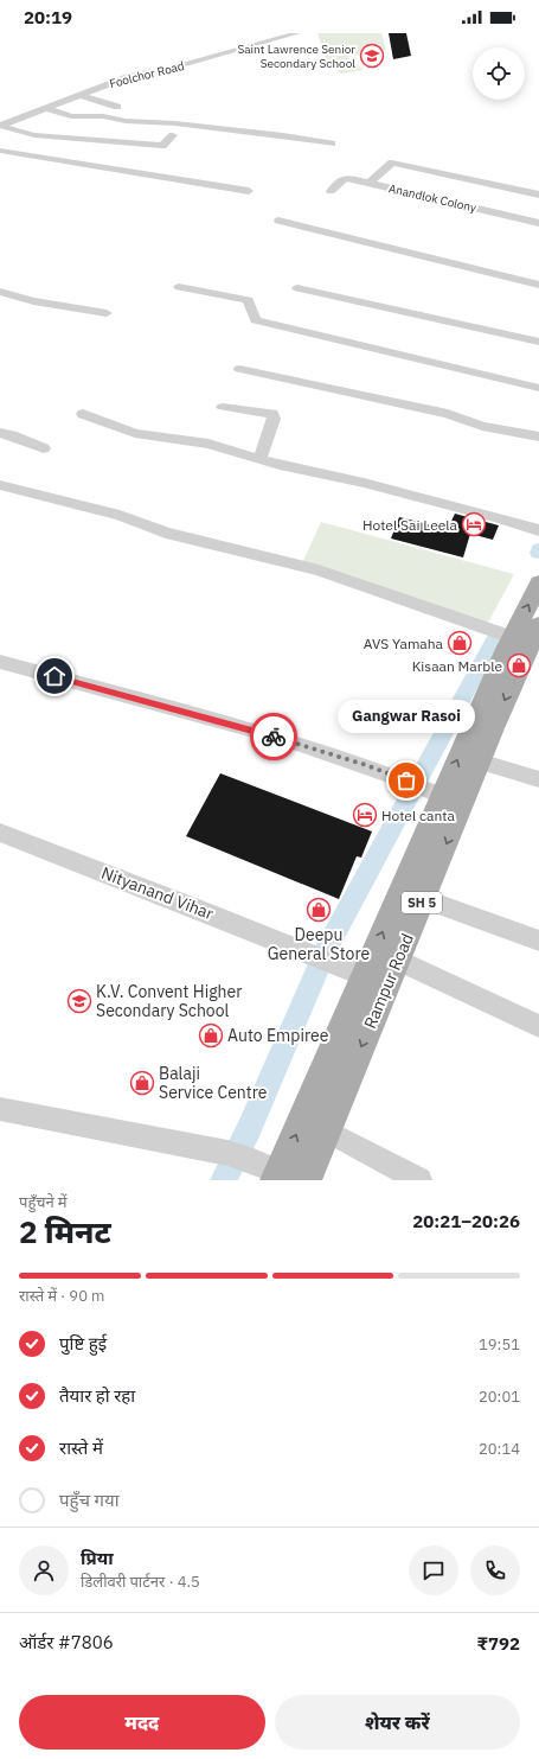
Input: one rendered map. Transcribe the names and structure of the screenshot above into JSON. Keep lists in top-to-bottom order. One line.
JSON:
{"streets":{"main road":["SH 5","Rampur Road"],"street":["Foolchor Road","Anandlok Colony","Nityanand Vihar"]},"places":{"school or university":["Saint Lawrence Senior Secondary School","K.V. Convent Higher Secondary School"],"hotel":["Hotel Sai Leela","Hotel canta"],"shop":["AVS Yamaha","Kisaan Marble","Deepu General Store","Auto Empiree","Balaji Service Centre"],"other":["Gangwar Rasoi"]},"page":{"status":"20:19","bubble":"Gangwar Rasoi","heading":["2 मिनट","पहुँचने में","20:21–20:26"],"panel":["प्रिया","डिलीवरी पार्टनर · 4.5","ऑर्डर #7806","₹792"],"bar":"रास्ते में · 90 m","list":[["पुष्टि हुई","19:51"],["तैयार हो रहा","20:01"],["रास्ते में","20:14"],"पहुँच गया"],"buttons":["मदद","शेयर करें"]}}
